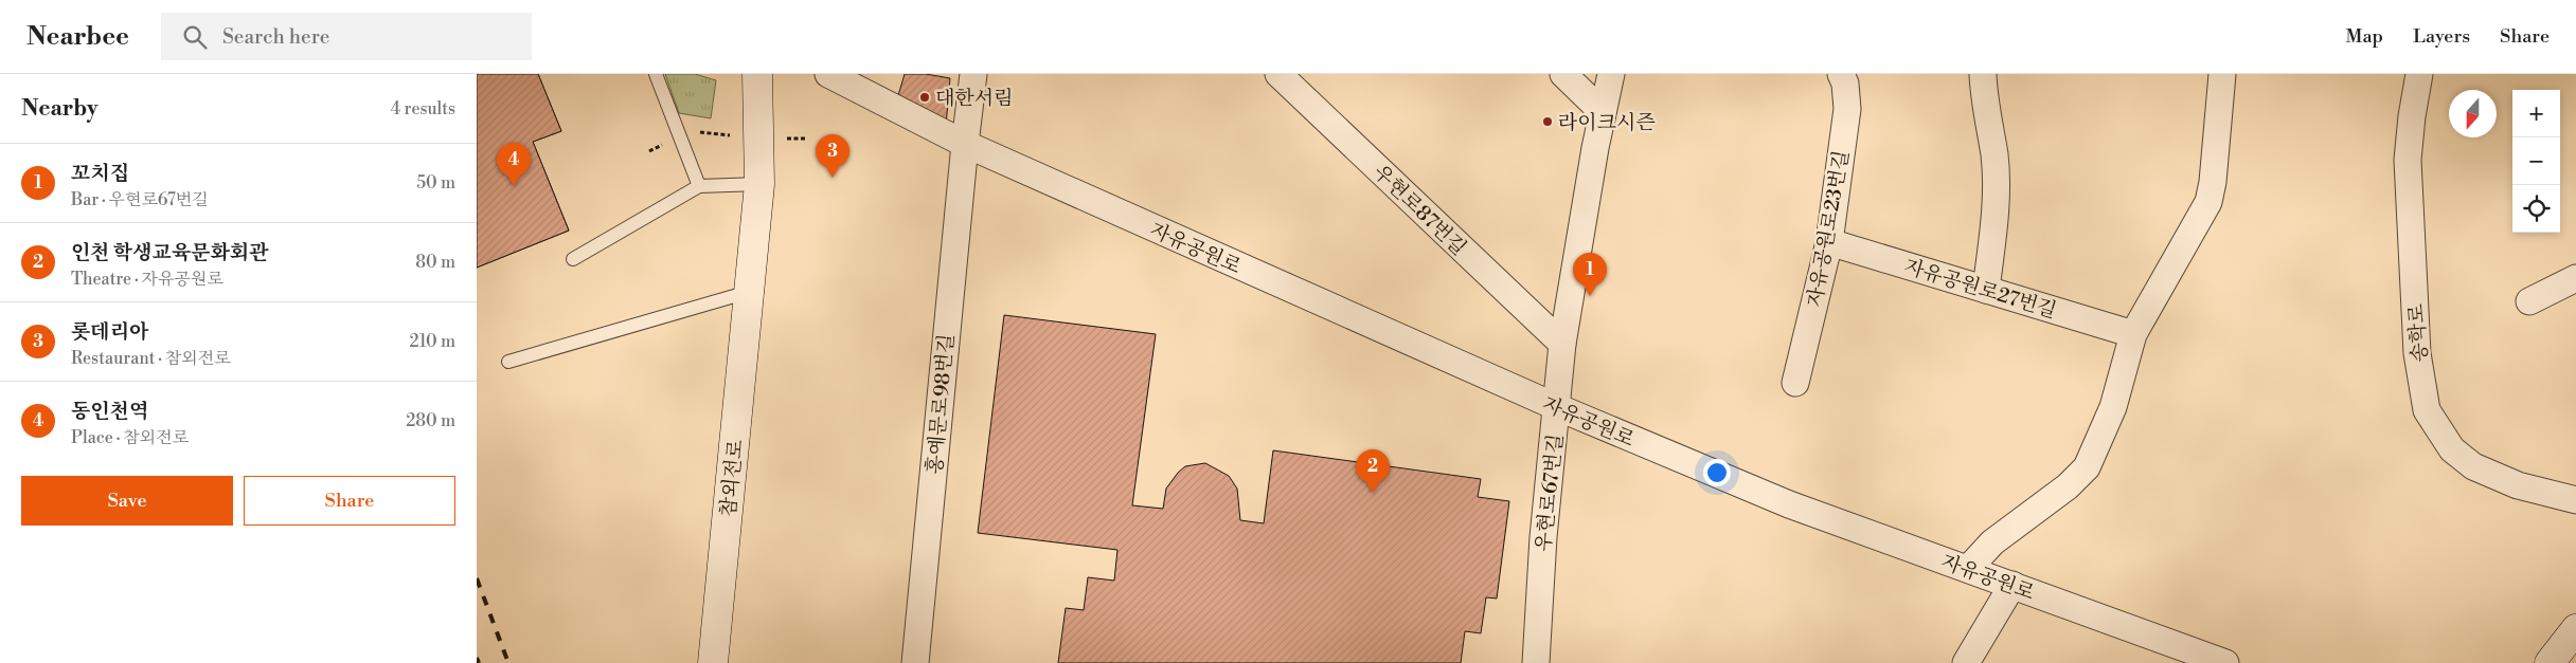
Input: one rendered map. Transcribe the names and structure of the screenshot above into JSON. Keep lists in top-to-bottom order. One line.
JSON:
{"streets":{"main road":["참외전로"],"street":["우현로87번길","자유공원로23번길","자유공원로","자유공원로27번길","송학로","홍예문로98번길","우현로67번길"]},"crossings":[["우현로87번길","우현로67번길"],["자유공원로23번길","자유공원로27번길"],["자유공원로","홍예문로98번길"],["자유공원로","우현로67번길"]],"places":["대한서림","라이크시즌"],"north":"bottom","page":{"header":"Nearbee","search":"Search here","nav":["Map","Layers","Share"],"heading":["Nearby","4 results"],"map_buttons":["+","−"],"pins":["3","4","1","2"],"list":[{"mark":"1","name":"꼬치집","note":"Bar · 우현로67번길","value":"50 m"},{"mark":"2","name":"인천 학생교육문화회관","note":"Theatre · 자유공원로","value":"80 m"},{"mark":"3","name":"롯데리아","note":"Restaurant · 참외전로","value":"210 m"},{"mark":"4","name":"동인천역","note":"Place · 참외전로","value":"280 m"}],"buttons":["Save","Share"]}}
